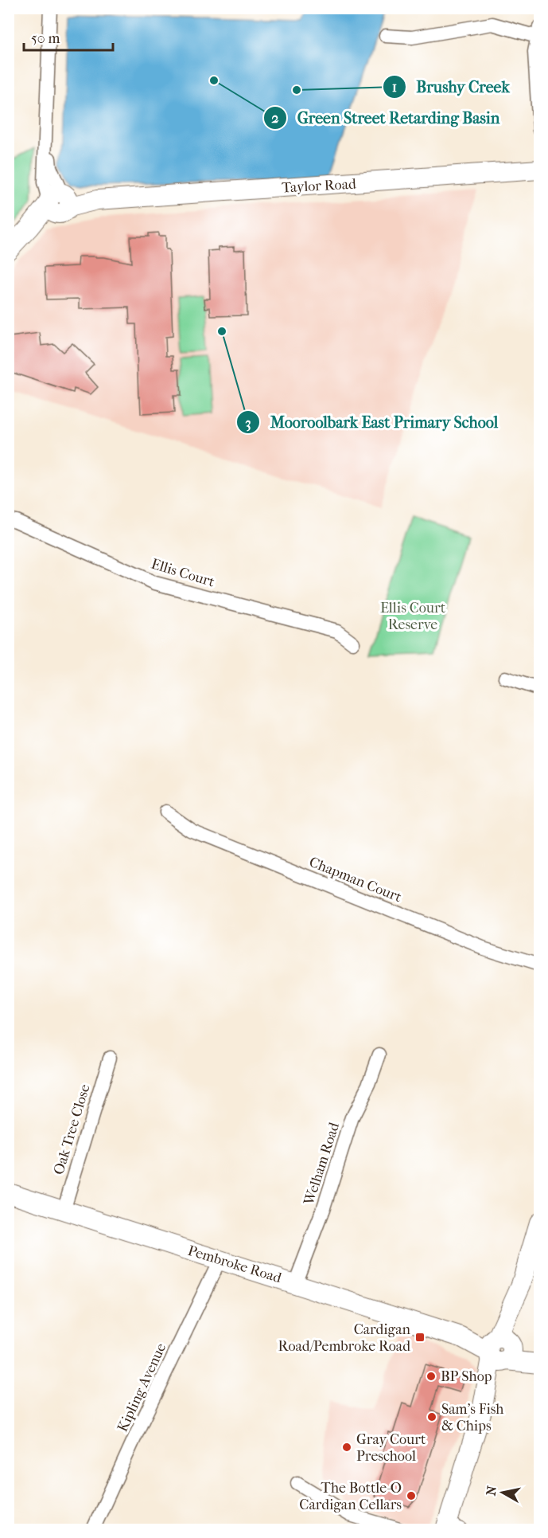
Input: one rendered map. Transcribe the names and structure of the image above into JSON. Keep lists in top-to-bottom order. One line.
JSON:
{"streets":{"street":["Taylor Road","Ellis Court","Chapman Court","Oak Tree Close","Welham Road","Pembroke Road","Kipling Avenue"]},"crossings":[["Oak Tree Close","Pembroke Road"],["Welham Road","Pembroke Road"],["Pembroke Road","Kipling Avenue"]],"parks":["Ellis Court Reserve"],"places":{"other":["Green Street Retarding Basin","Brushy Creek","Mooroolbark East Primary School","BP Shop","Sam's Fish & Chips","Gray Court Preschool","The Bottle-O Cardigan Cellars"],"transit":["Cardigan Road/Pembroke Road"]},"scale_bar":"50 m","north":"left"}
